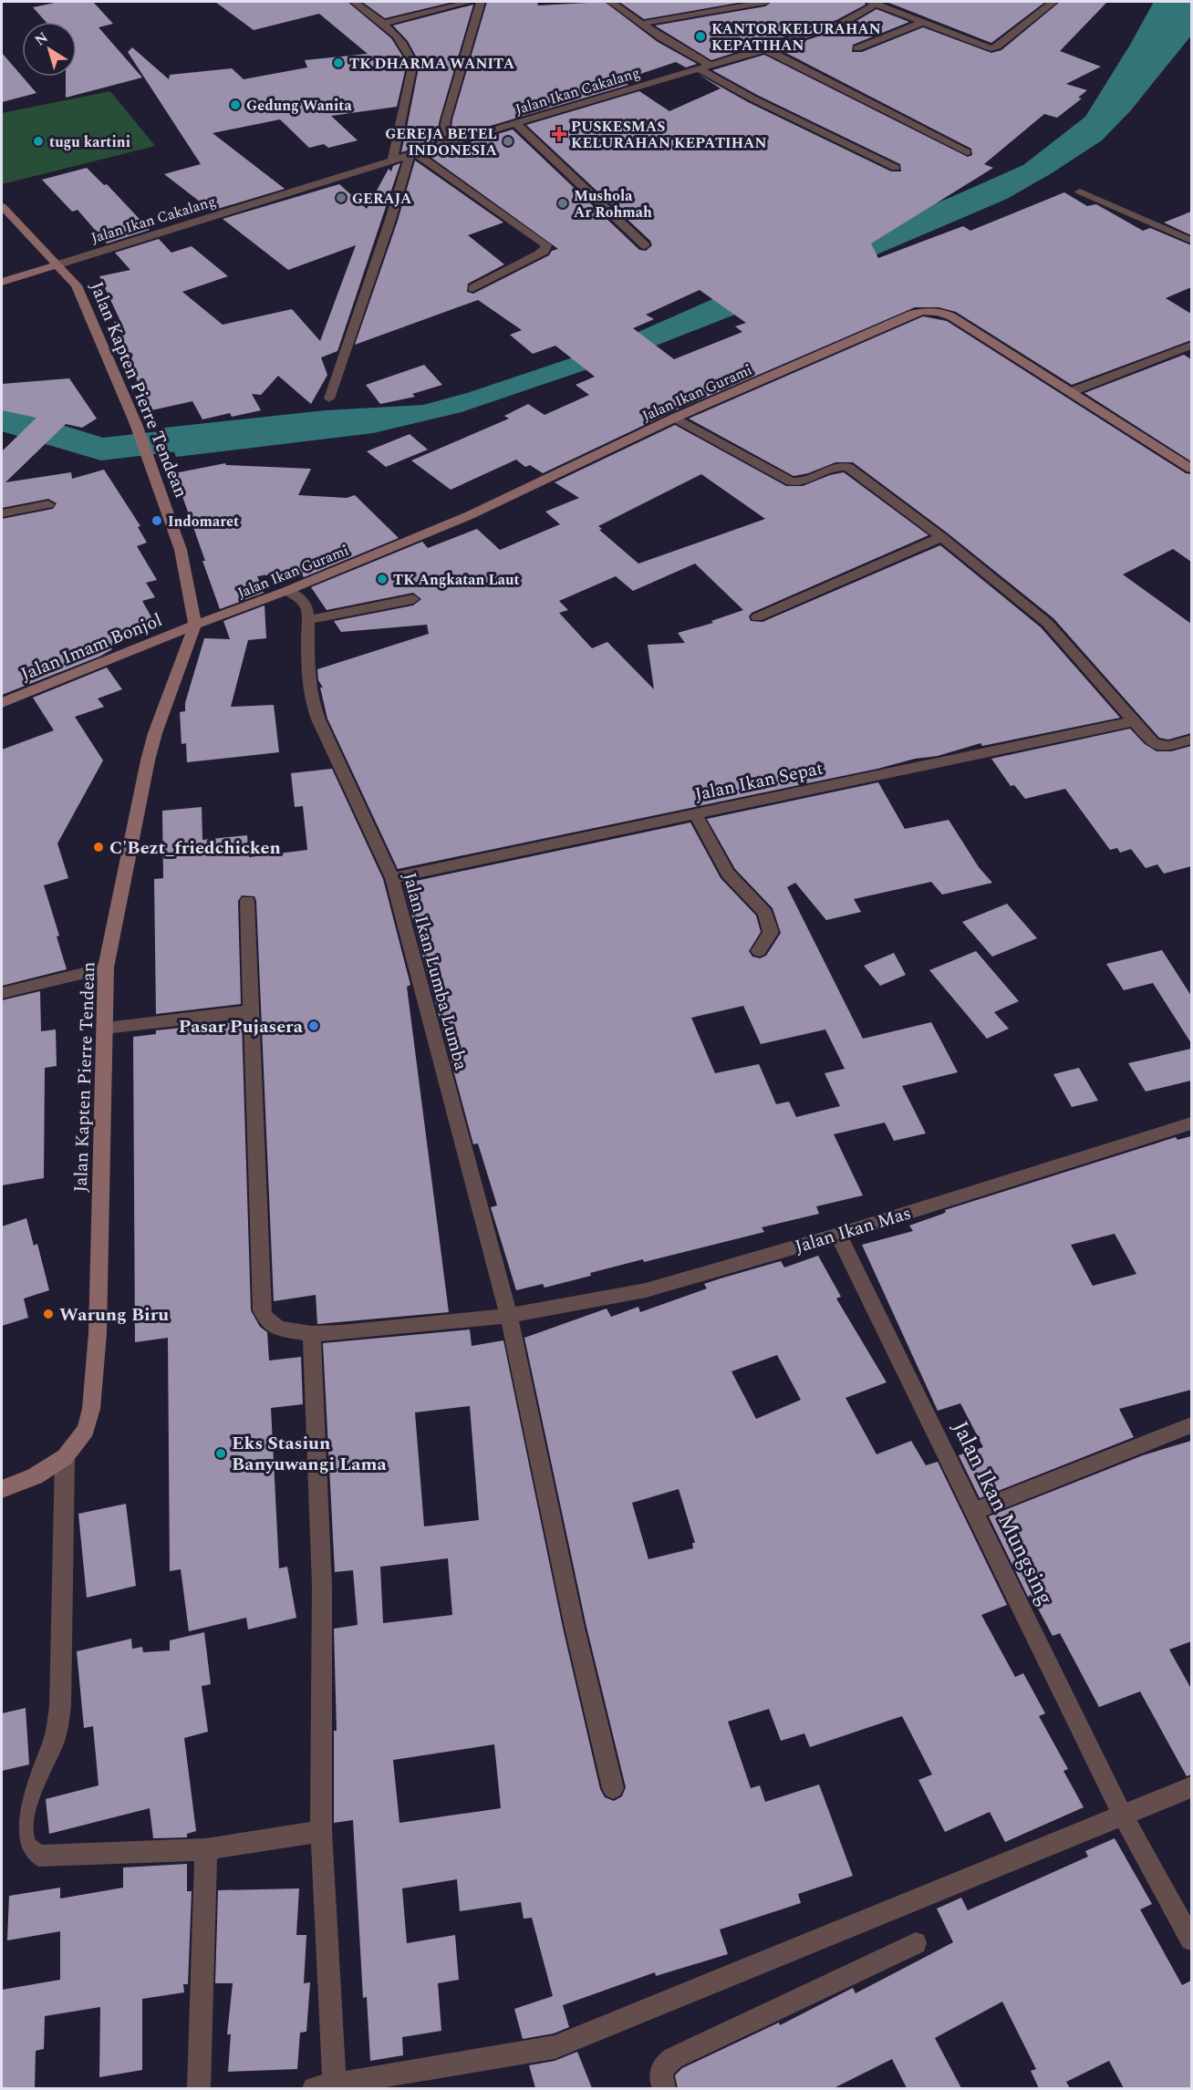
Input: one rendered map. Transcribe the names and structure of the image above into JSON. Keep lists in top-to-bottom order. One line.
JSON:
{"streets":{"main road":["Jalan Kapten Pierre Tendean","Jalan Ikan Gurami","Jalan Imam Bonjol"],"street":["Jalan Ikan Cakalang","Jalan Ikan Sepat","Jalan Ikan Lumba Lumba","Jalan Ikan Mas","Jalan Ikan Mungsing"]},"crossings":[["Jalan Ikan Cakalang","Jalan Kapten Pierre Tendean"],["Jalan Kapten Pierre Tendean","Jalan Ikan Gurami"],["Jalan Kapten Pierre Tendean","Jalan Imam Bonjol"],["Jalan Ikan Gurami","Jalan Imam Bonjol"],["Jalan Ikan Gurami","Jalan Ikan Lumba Lumba"],["Jalan Ikan Sepat","Jalan Ikan Lumba Lumba"],["Jalan Ikan Lumba Lumba","Jalan Ikan Mas"],["Jalan Ikan Mas","Jalan Ikan Mungsing"]],"places":{"other":["KANTOR KELURAHAN KEPATIHAN","TK DHARMA WANITA","Gedung Wanita","tugu kartini","GEREJA BETEL INDONESIA","GERAJA","Mushola Ar Rohmah","Indomaret","TK Angkatan Laut","C'Bezt_friedchicken","Pasar Pujasera","Warung Biru","Eks Stasiun Banyuwangi Lama"],"health":["PUSKESMAS KELURAHAN KEPATIHAN"]},"north":"top left"}
